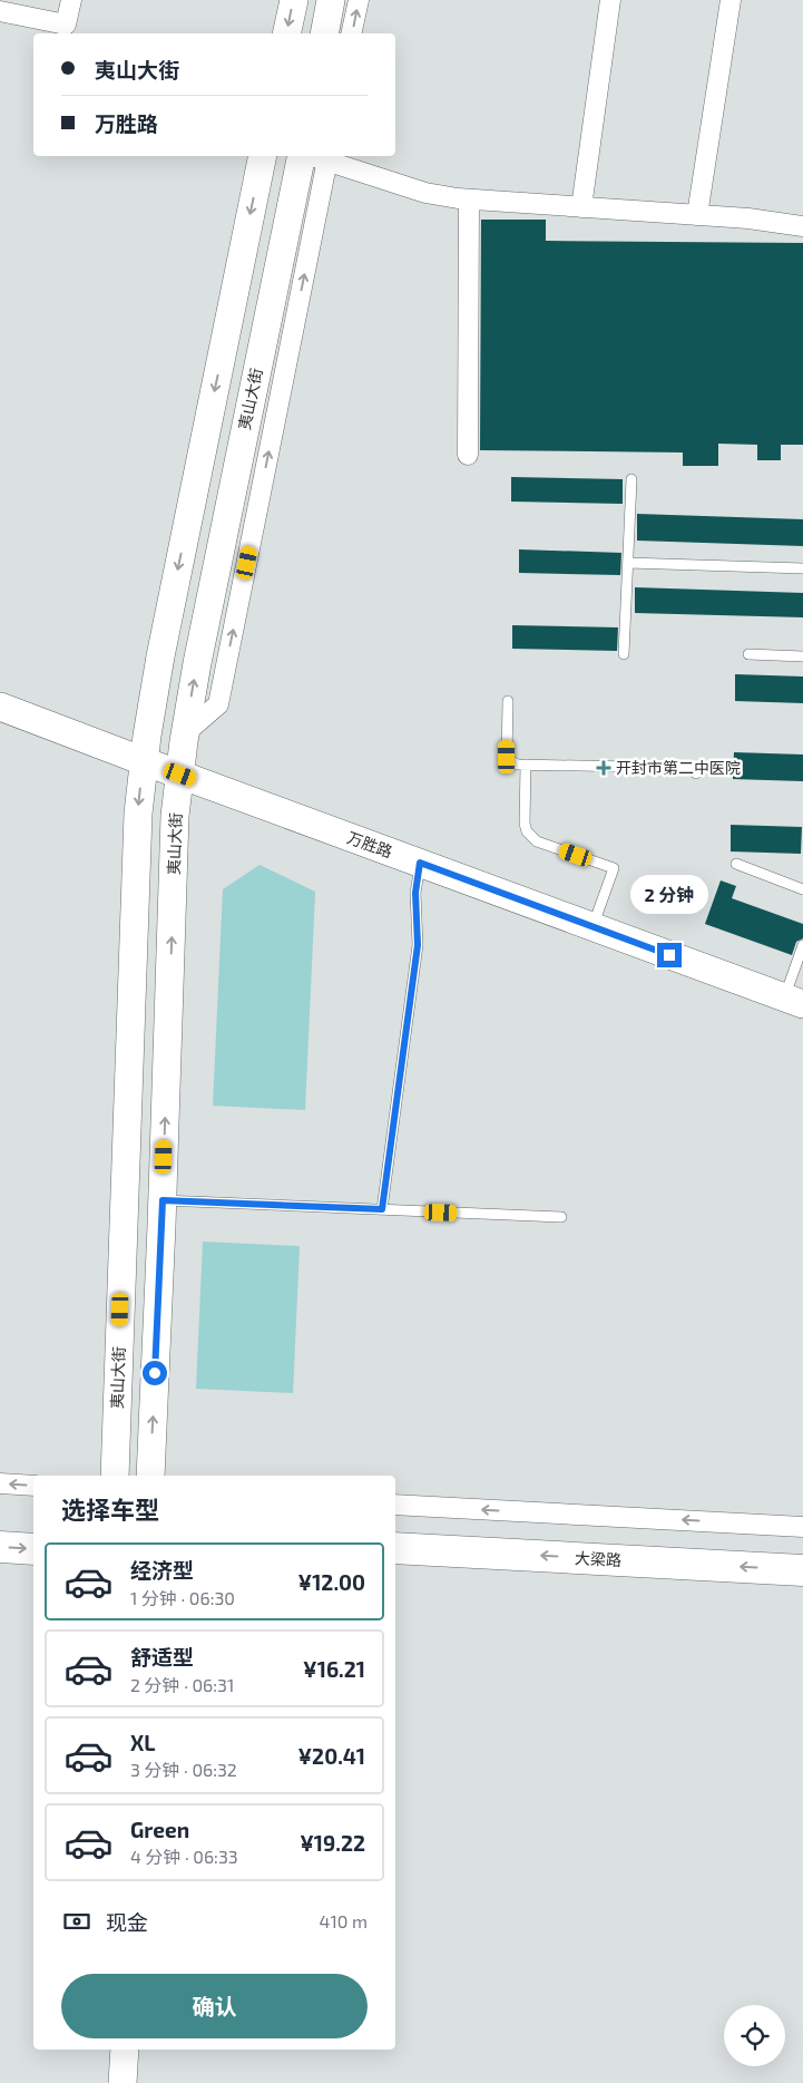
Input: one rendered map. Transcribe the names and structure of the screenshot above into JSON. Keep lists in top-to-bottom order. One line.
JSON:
{"streets":{"main road":["夷山大街","万胜路","大梁路"]},"crossings":[["夷山大街","万胜路"]],"places":{"health":["开封市第二中医院"]},"page":{"banner":["夷山大街","万胜路"],"bubble":"2 分钟","heading":"选择车型","list":[{"name":"经济型","note":"1 分钟 · 06:30","value":"¥12.00"},{"name":"舒适型","note":"2 分钟 · 06:31","value":"¥16.21"},{"name":"XL","note":"3 分钟 · 06:32","value":"¥20.41"},{"name":"Green","note":"4 分钟 · 06:33","value":"¥19.22"}],"pay":["现金","410 m"],"buttons":"确认"}}
